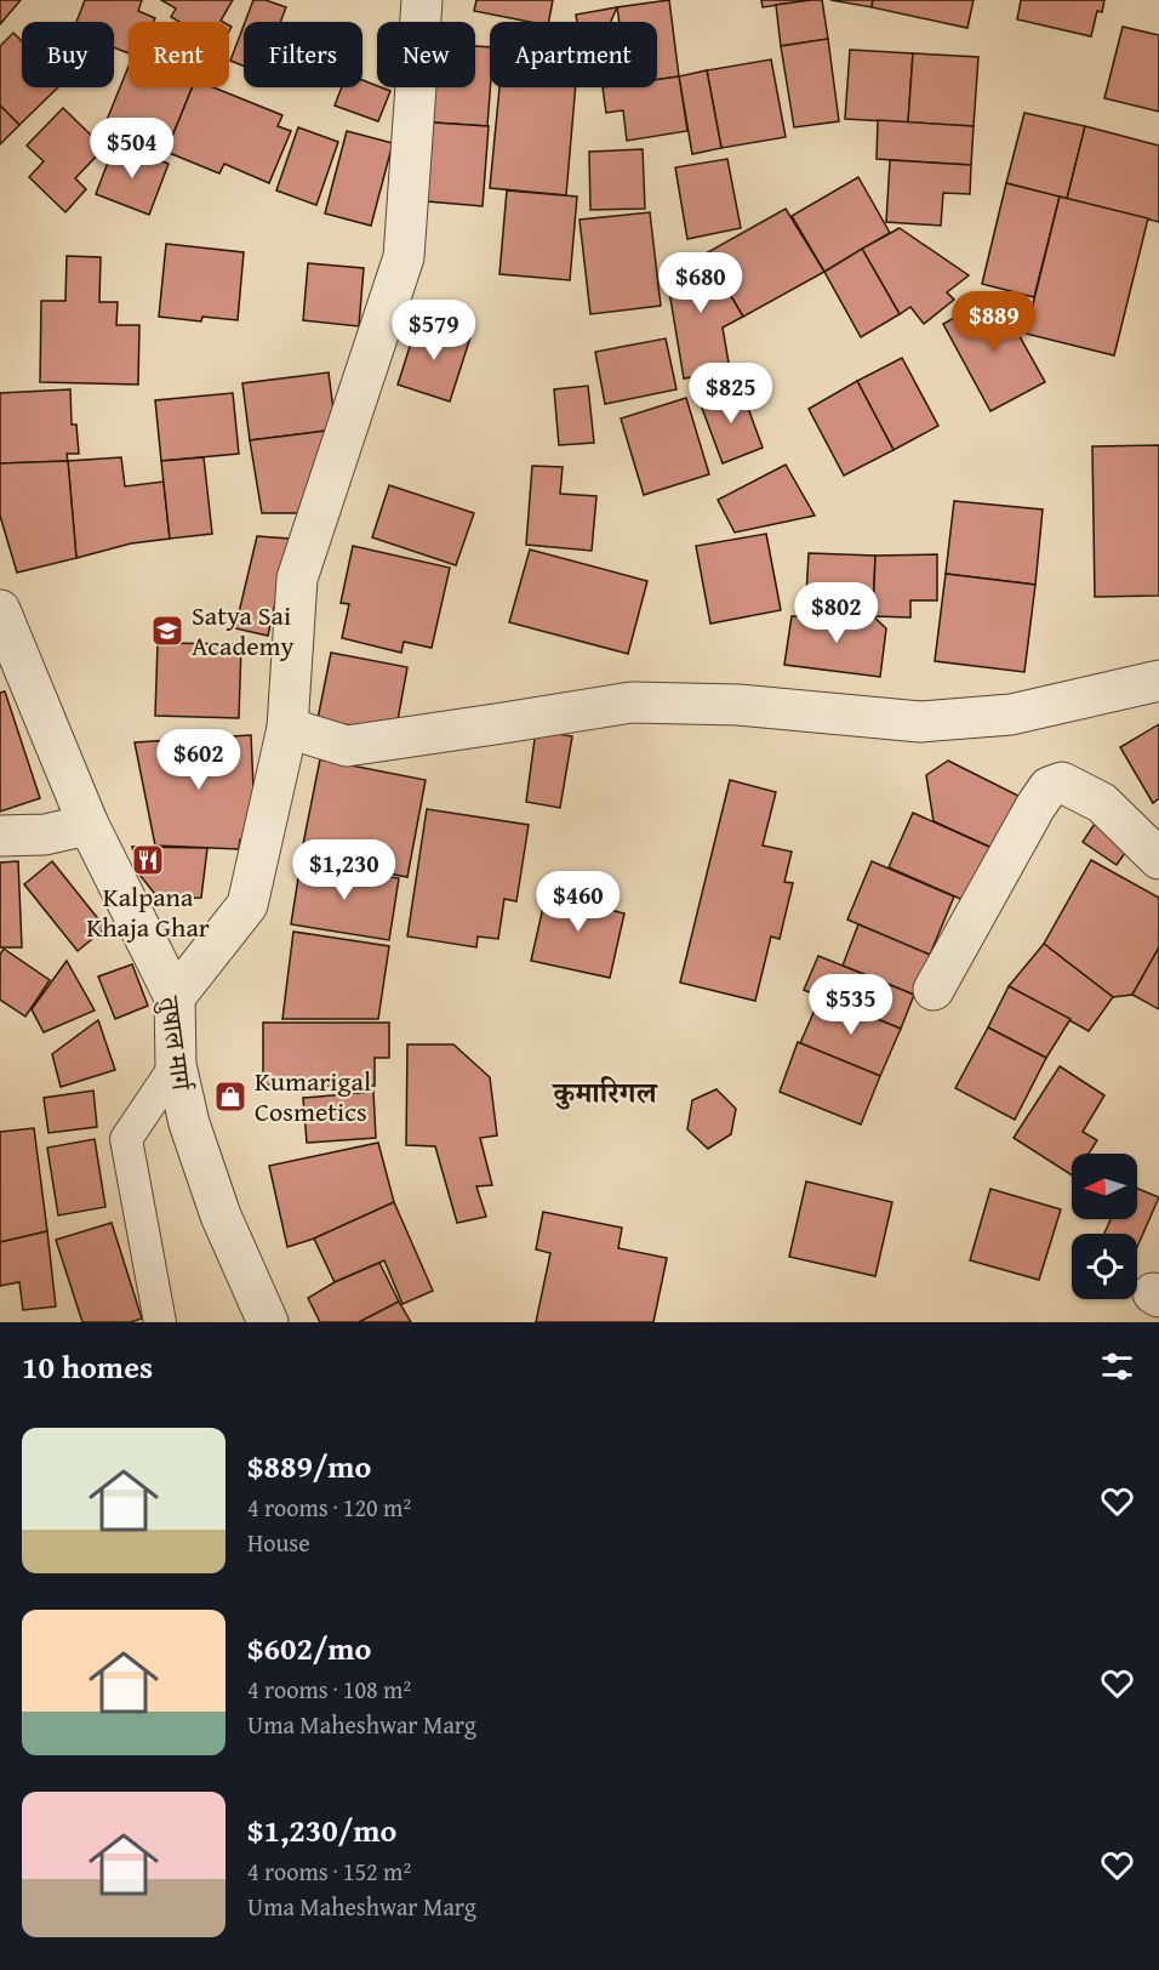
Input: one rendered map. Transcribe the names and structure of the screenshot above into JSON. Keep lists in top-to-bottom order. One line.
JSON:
{"streets":{"street":["तुषाल मार्ग"]},"districts":["कुमारिगल"],"places":{"school or university":["Satya Sai Academy"],"restaurant":["Kalpana Khaja Ghar"],"shop":["Kumarigal Cosmetics"]},"north":"left","page":{"chip":["Buy","Rent","Filters","New","Apartment"],"price":["$504","$680","$889","$579","$825","$802","$602","$1,230","$460","$535"],"heading":"10 homes","list":[{"name":"$889/mo","note":"4 rooms · 120 m² · House"},{"name":"$602/mo","note":"4 rooms · 108 m² · Uma Maheshwar Marg"},{"name":"$1,230/mo","note":"4 rooms · 152 m² · Uma Maheshwar Marg"}]}}
